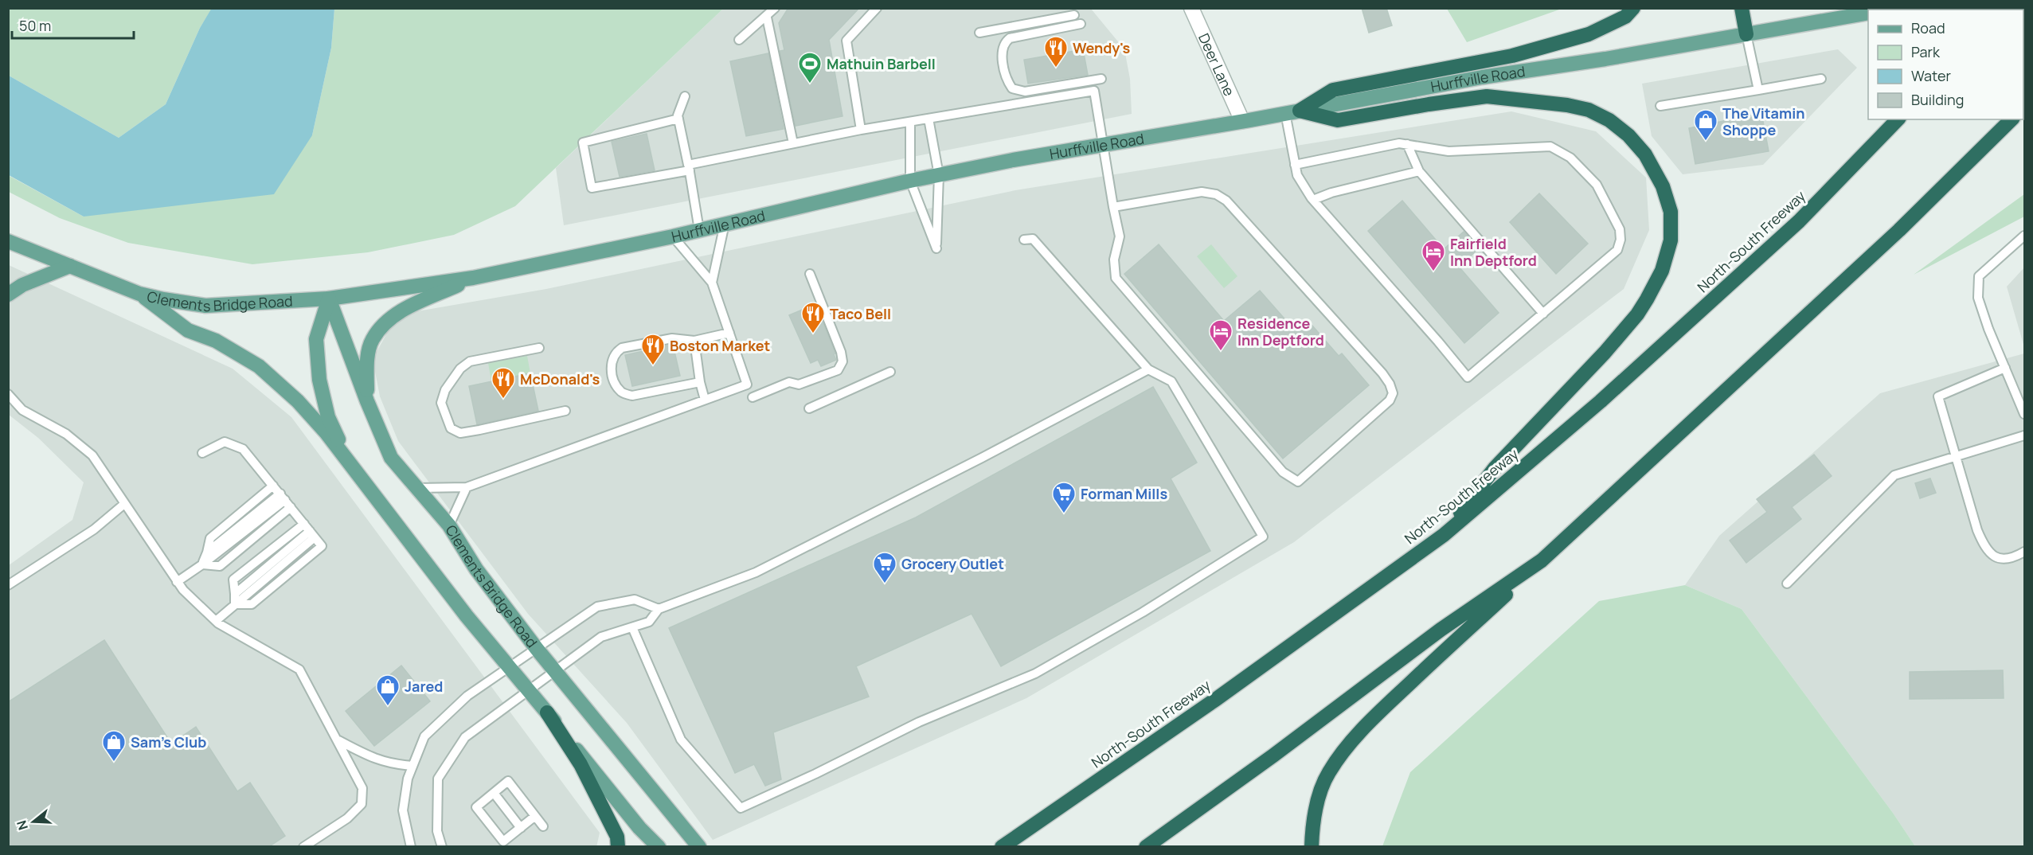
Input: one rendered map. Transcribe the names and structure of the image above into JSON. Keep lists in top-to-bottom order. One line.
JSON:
{"streets":{"highway":["North-South Freeway"],"main road":["Hurffville Road","Clements Bridge Road"],"street":["Deer Lane"]},"crossings":[["Deer Lane","Hurffville Road"],["Hurffville Road","Clements Bridge Road"]],"places":{"restaurant":["Wendy's","Taco Bell","Boston Market","McDonald's"],"sports":["Mathuin Barbell"],"shop":["The Vitamin Shoppe","Jared","Sam's Club"],"hotel":["Fairfield Inn Deptford","Residence Inn Deptford"],"supermarket":["Forman Mills","Grocery Outlet"]},"legend":["Road","Park","Water","Building"],"scale_bar":"50 m","north":"left"}
